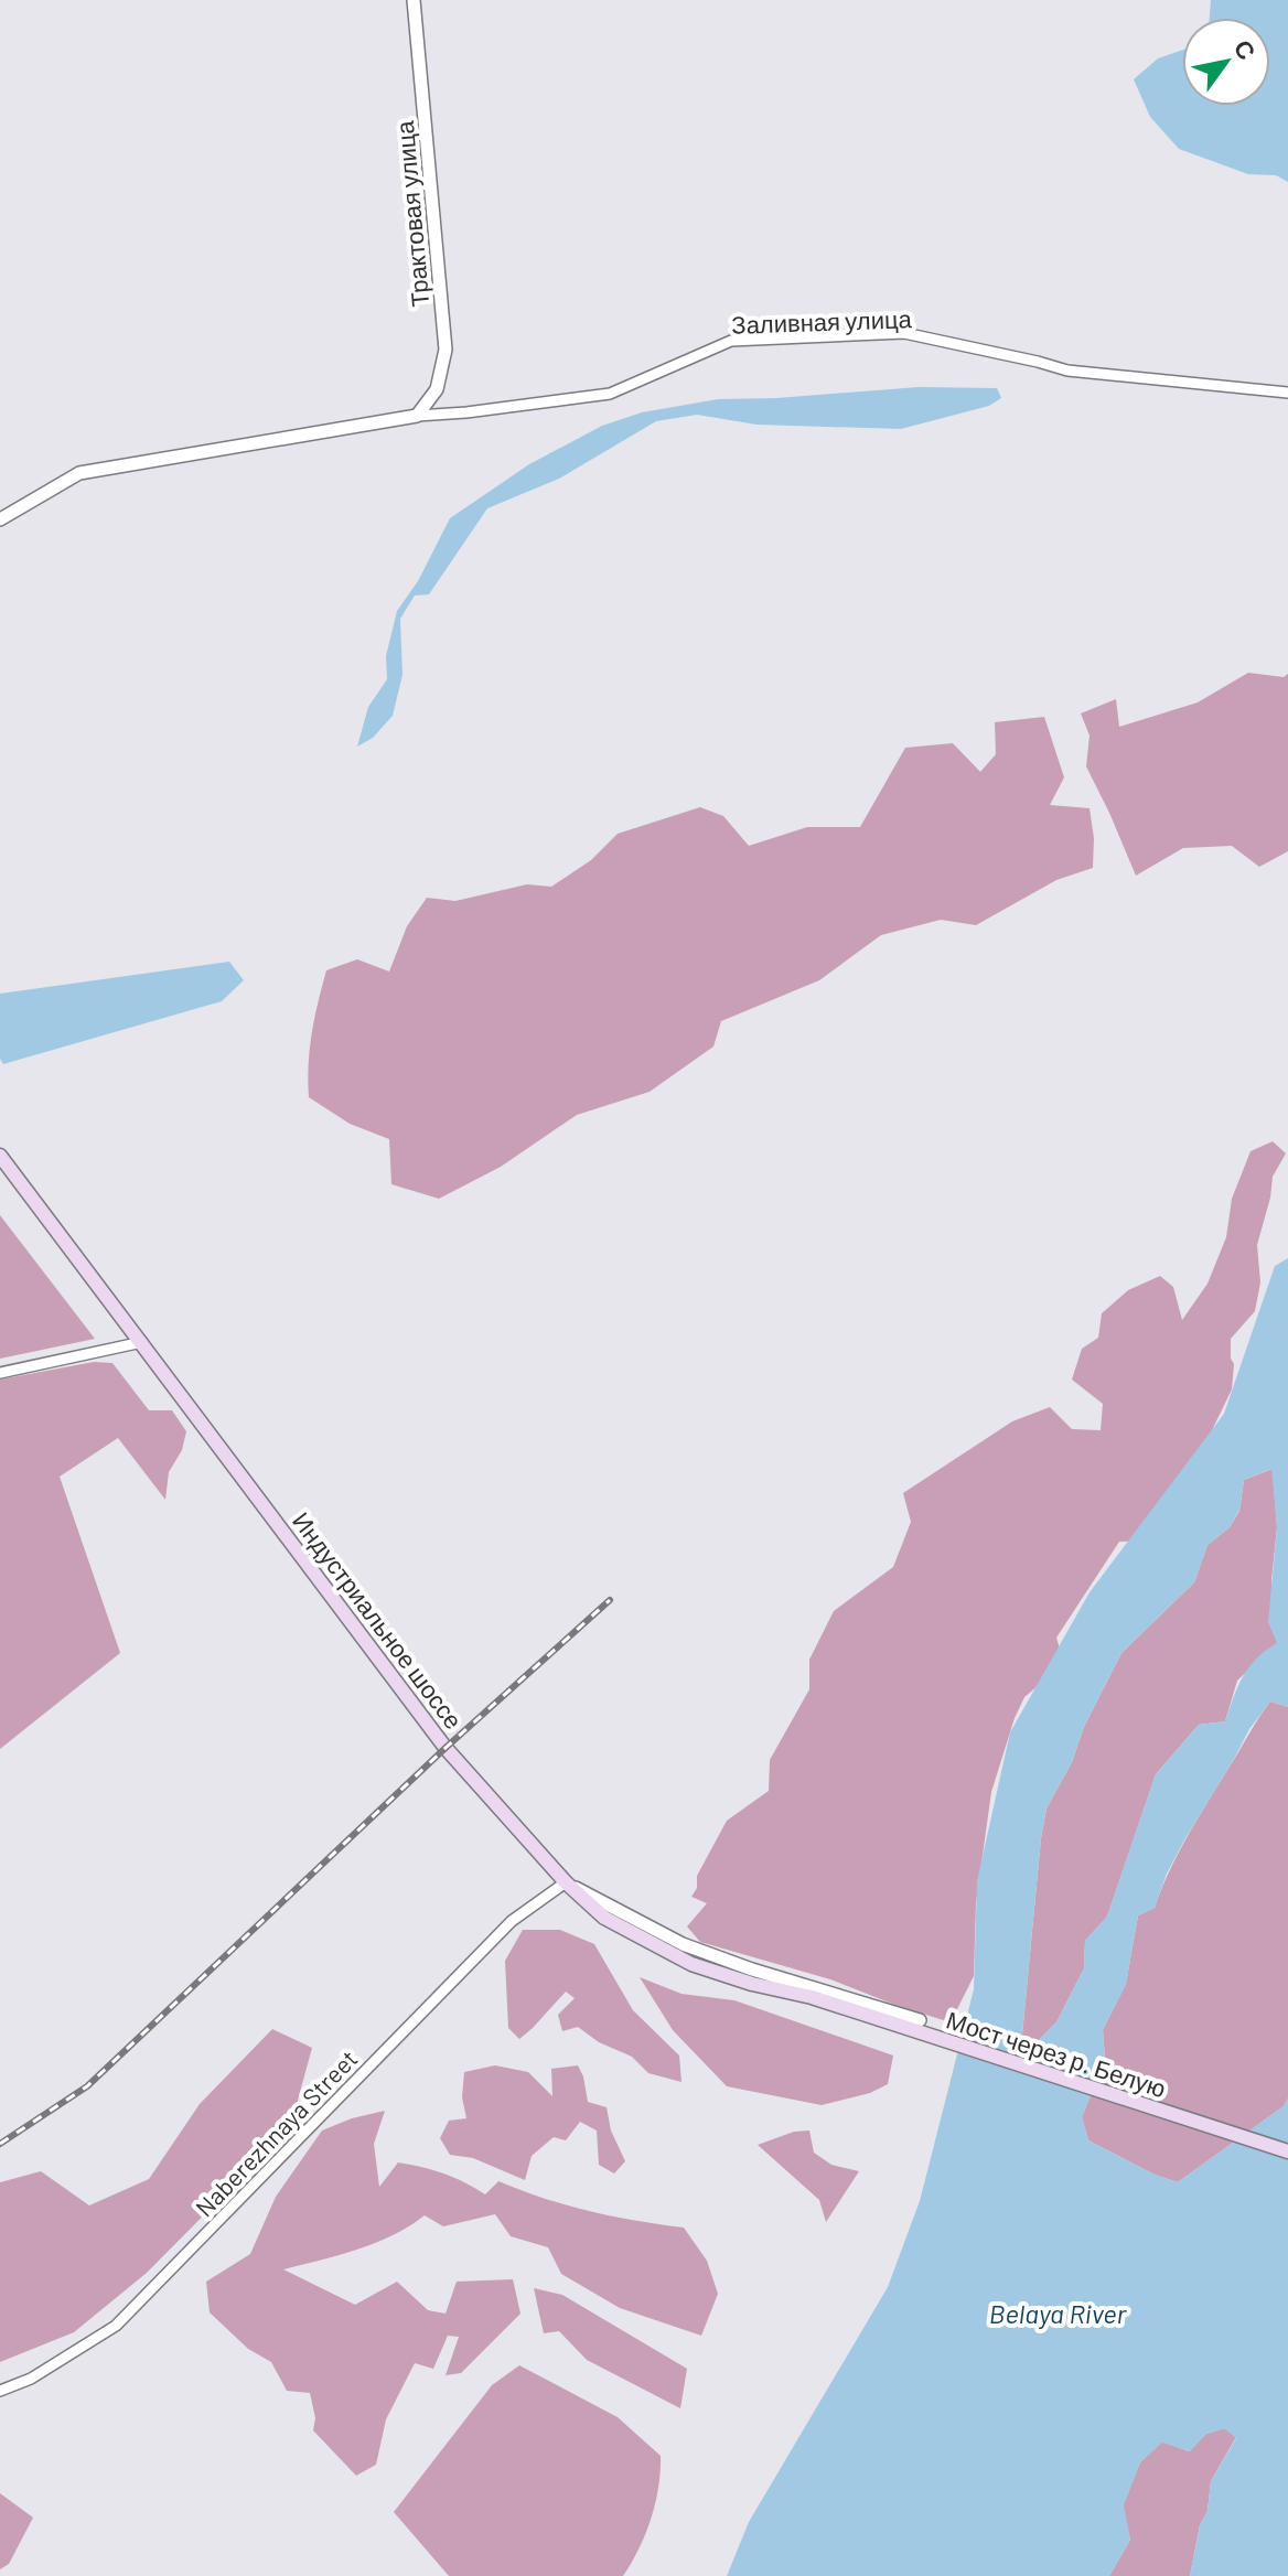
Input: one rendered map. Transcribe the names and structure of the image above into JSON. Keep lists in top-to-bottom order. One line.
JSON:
{"streets":{"main road":["Индустриальное шоссе","Мост через р. Белую"],"street":["Трактовая улица","Заливная улица","Naberezhnaya Street"]},"crossings":[["Трактовая улица","Заливная улица"],["Индустриальное шоссе","Мост через р. Белую"],["Индустриальное шоссе","Naberezhnaya Street"]],"water":["Belaya River"],"north":"top right"}
